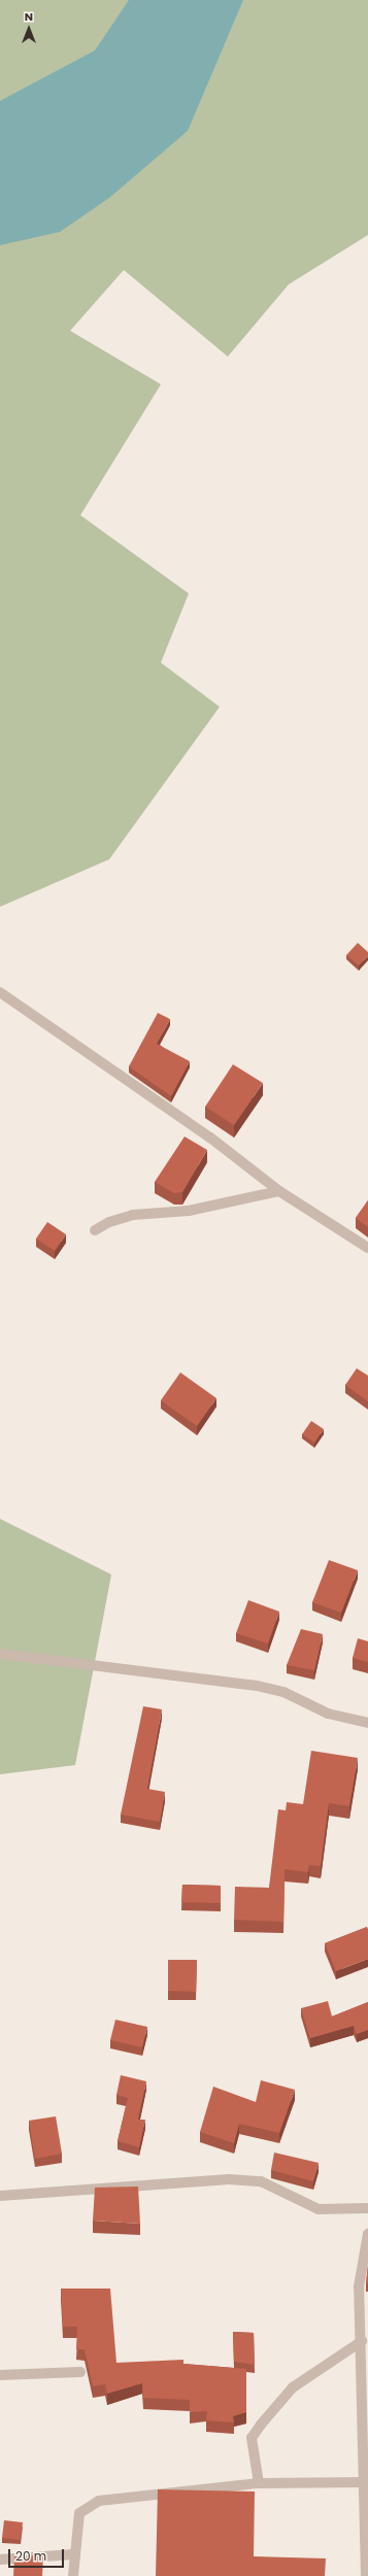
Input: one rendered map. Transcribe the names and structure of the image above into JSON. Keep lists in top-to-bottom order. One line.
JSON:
{"scale_bar":"20 m","north":"top"}
